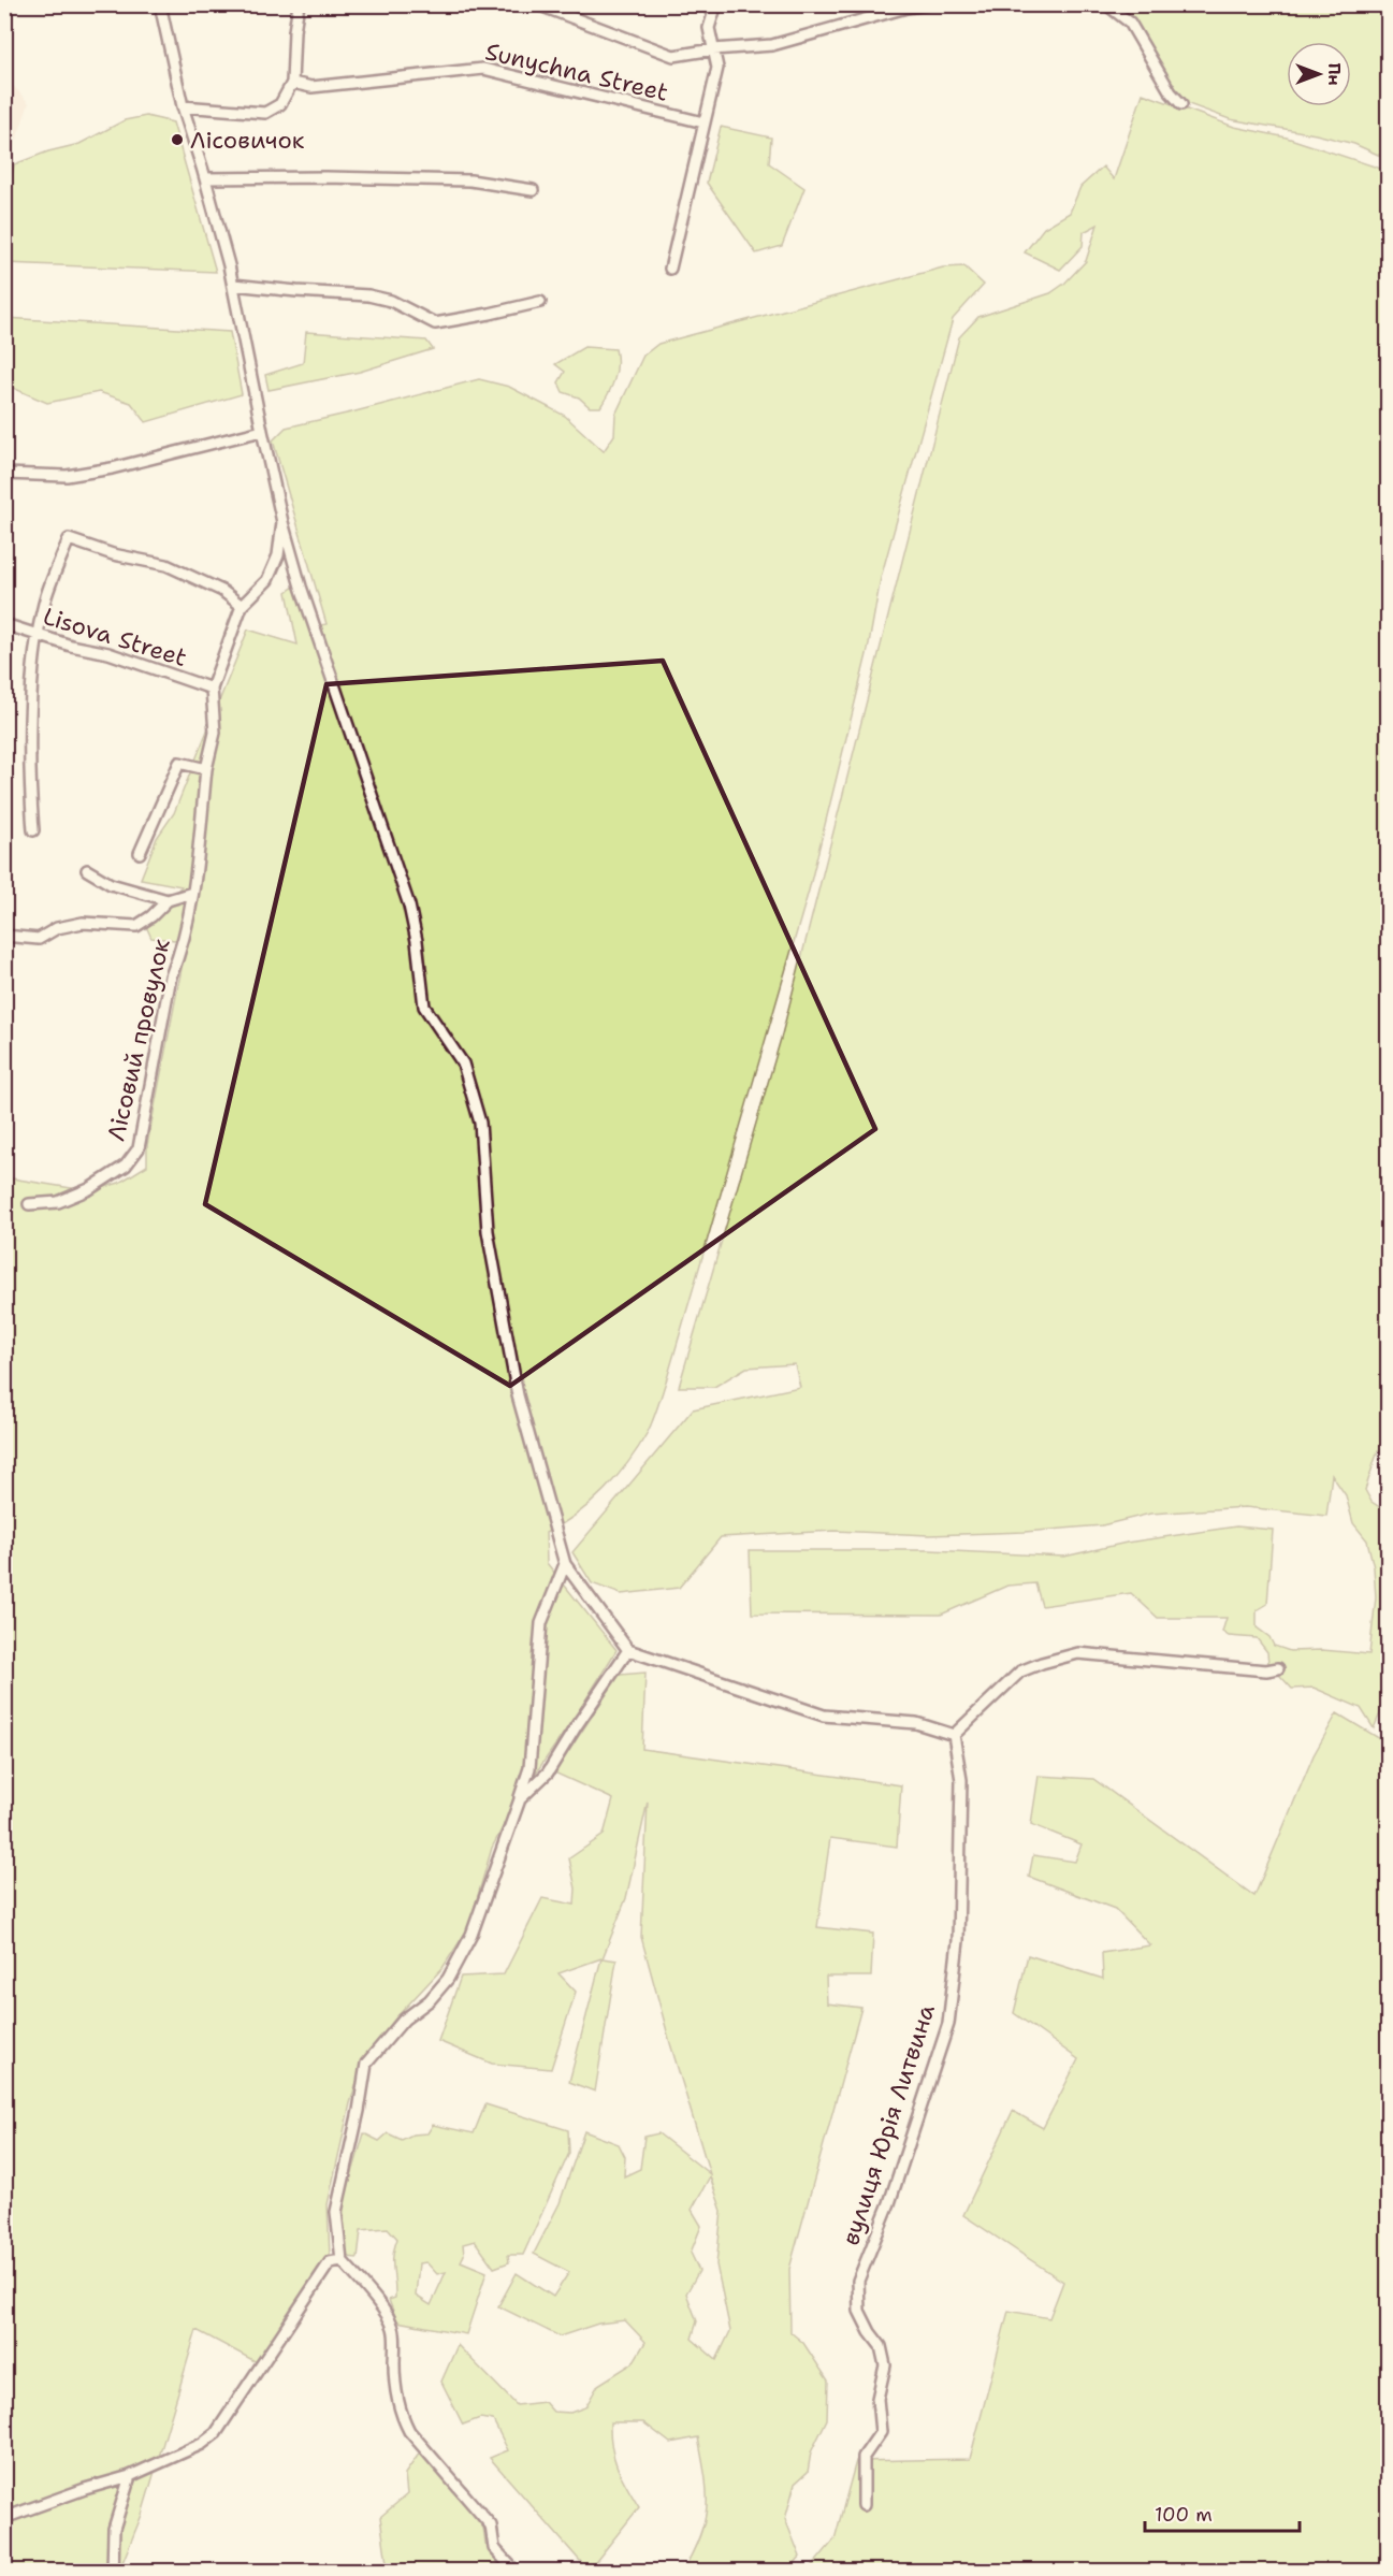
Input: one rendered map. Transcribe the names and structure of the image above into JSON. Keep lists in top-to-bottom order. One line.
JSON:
{"streets":{"street":["Sunychna Street","Lisova Street","Лісовий провулок","вулиця Юрія Литвина"]},"places":["Лісовичок"],"scale_bar":"100 m","north":"right"}
